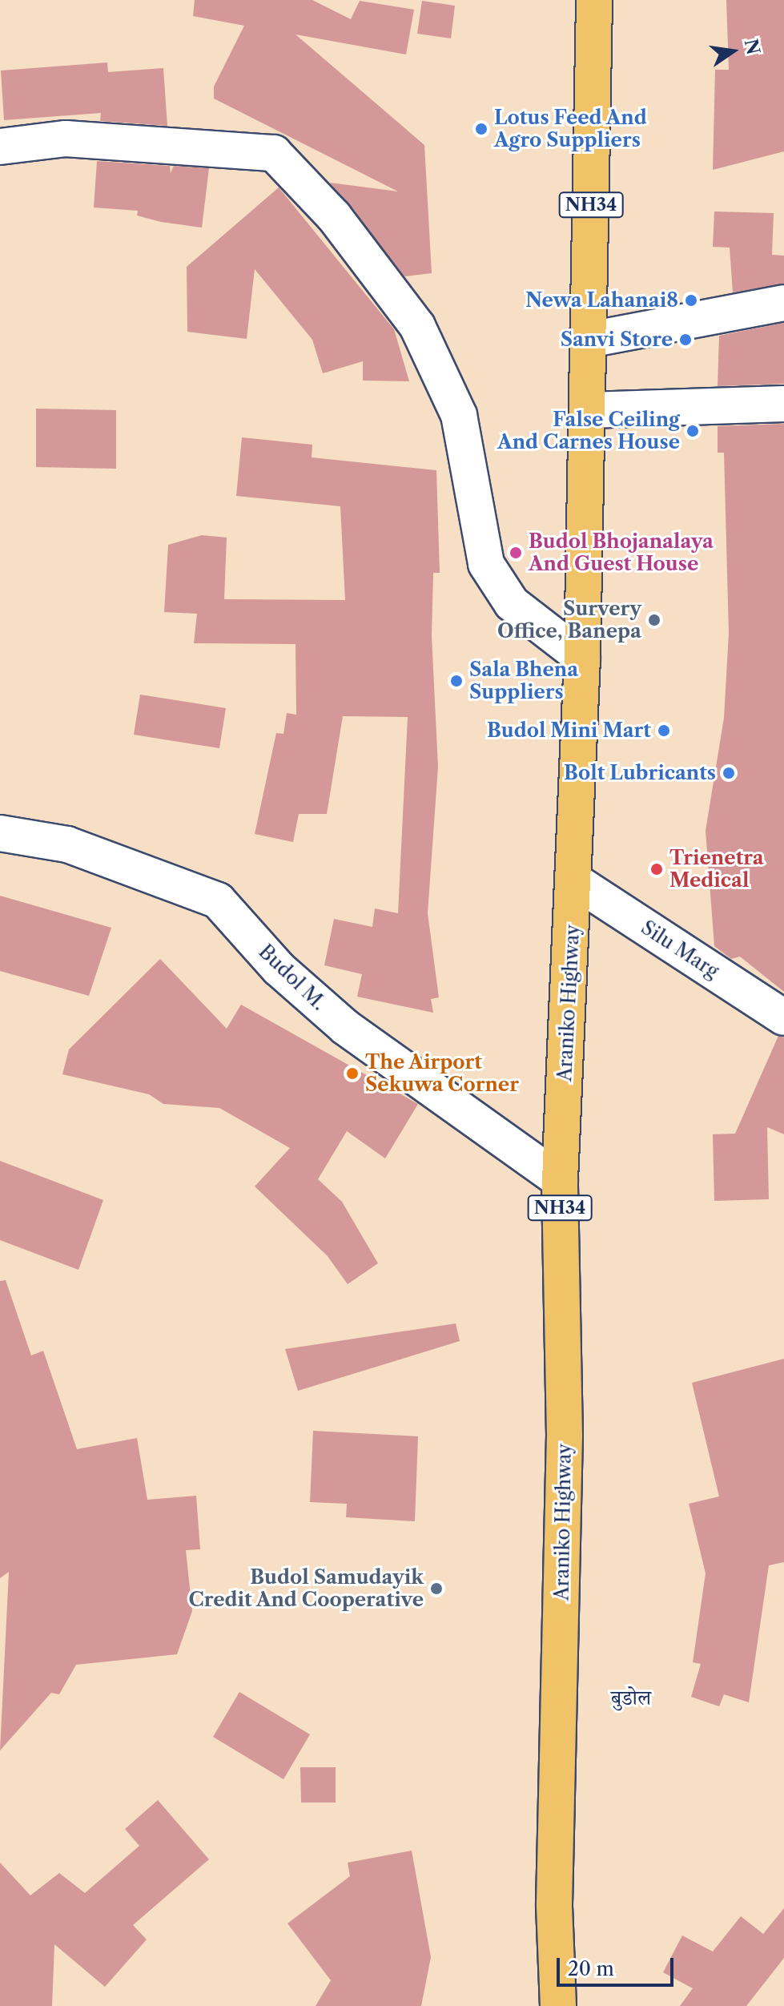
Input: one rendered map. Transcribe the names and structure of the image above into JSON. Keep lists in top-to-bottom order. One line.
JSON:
{"streets":{"highway":["NH34","Araniko Highway"],"street":["Silu Marg","Budol M."]},"crossings":[["Silu Marg","Araniko Highway"],["Budol M.","Araniko Highway"]],"districts":["बुडोल"],"places":["Lotus Feed And Agro Suppliers","Newa Lahanai8","Sanvi Store","False Ceiling And Carnes House","Budol Bhojanalaya And Guest House","Survery Office, Banepa","Sala Bhena Suppliers","Budol Mini Mart","Bolt Lubricants","Trienetra Medical","The Airport Sekuwa Corner","Budol Samudayik Credit And Cooperative"],"scale_bar":"20 m","north":"right"}
